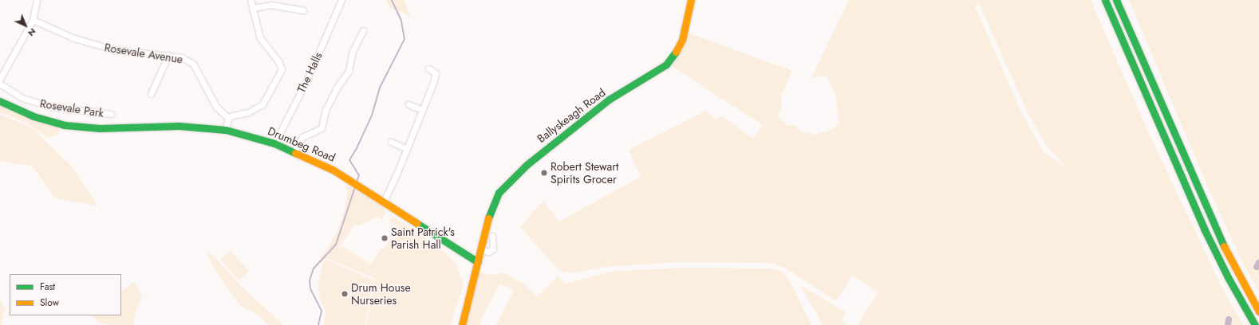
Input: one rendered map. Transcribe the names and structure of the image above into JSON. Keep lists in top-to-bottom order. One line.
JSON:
{"streets":{"main road":["Ballyskeagh Road","Drumbeg Road"],"street":["Rosevale Avenue","The Halls","Rosevale Park"]},"crossings":[["The Halls","Drumbeg Road"],["Ballyskeagh Road","Drumbeg Road"]],"places":["Robert Stewart Spirits Grocer","Saint Patrick's Parish Hall","Drum House Nurseries"],"legend":["Fast","Slow"],"north":"bottom right"}
